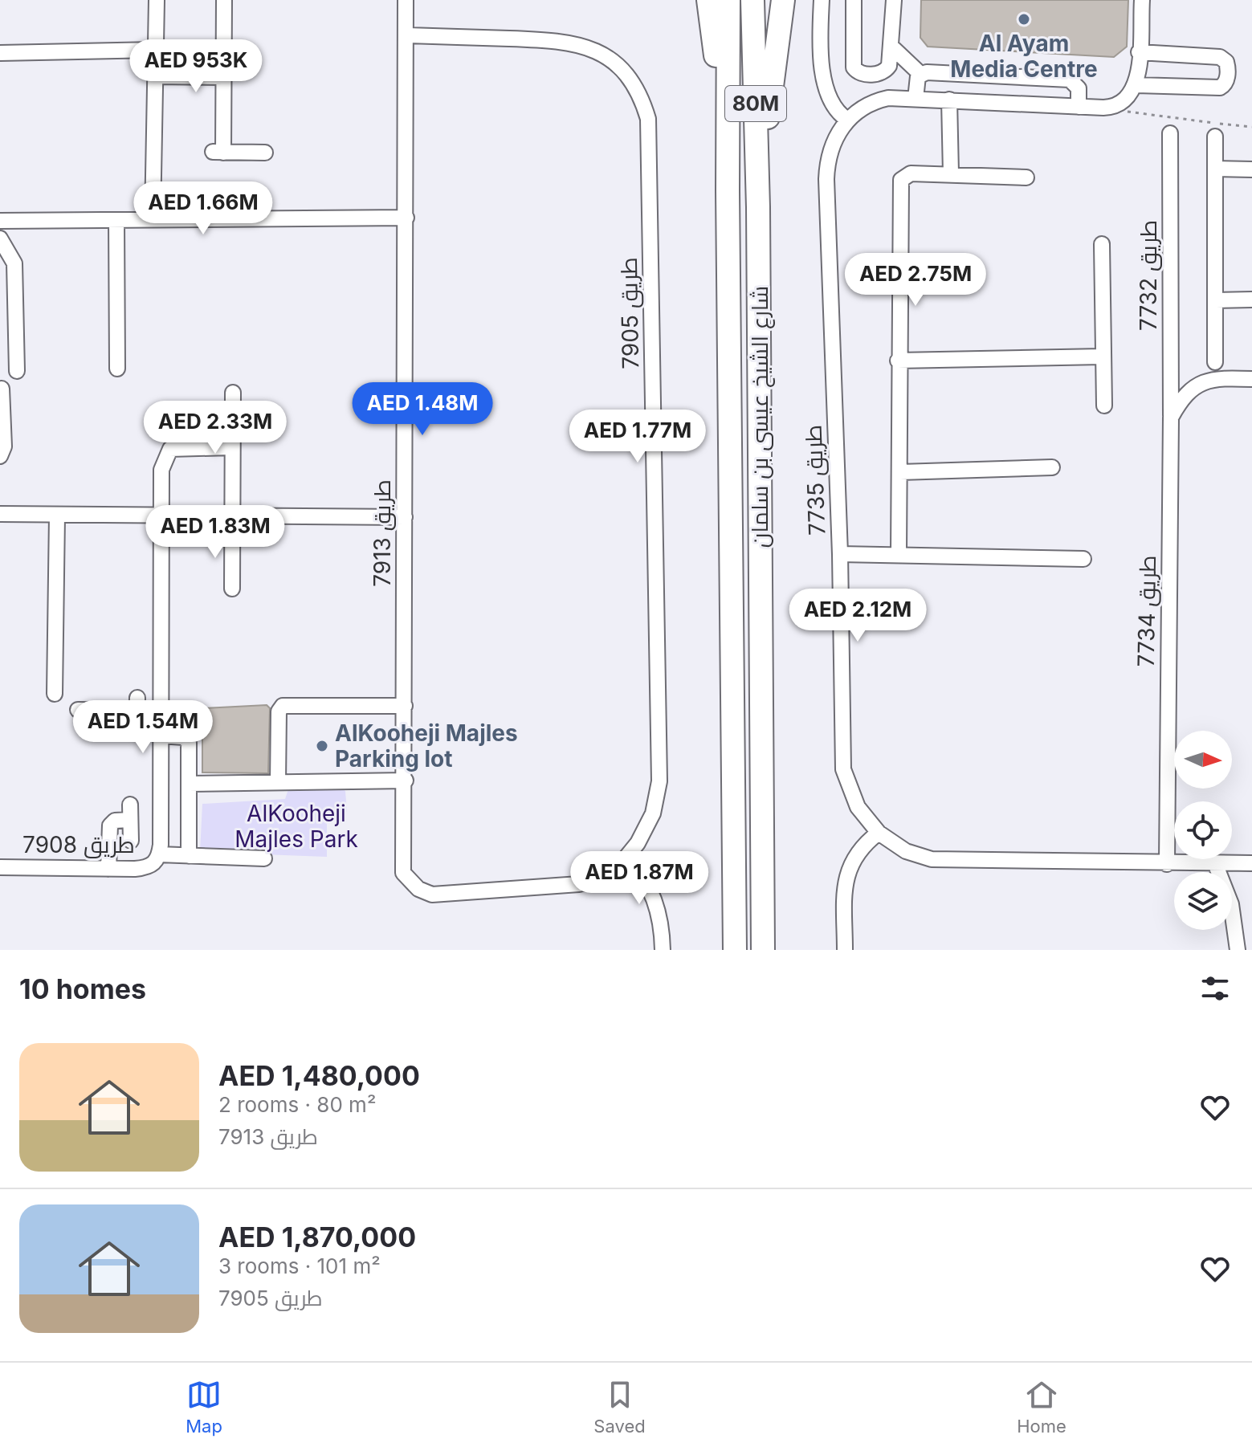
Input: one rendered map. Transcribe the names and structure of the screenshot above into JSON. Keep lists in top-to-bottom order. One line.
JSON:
{"streets":{"highway":["80M","شارع الشيخ عيسى بن سلمان"],"street":["طريق 7732","طريق 7905","طريق 7735","طريق 7913","طريق 7734","طريق 7908"]},"crossings":[["طريق 7732","طريق 7734"],["طريق 7905","طريق 7913"],["طريق 7735","طريق 7734"]],"parks":["AlKooheji Majles Park"],"places":["Al Ayam Media Centre","AlKooheji Majles Parking lot"],"north":"right","page":{"price":["AED 953K","AED 1.66M","AED 2.75M","AED 1.48M","AED 2.33M","AED 1.77M","AED 1.83M","AED 2.12M","AED 1.54M","AED 1.87M"],"heading":"10 homes","list":[{"name":"AED 1,480,000","note":"2 rooms · 80 m² · طريق 7913"},{"name":"AED 1,870,000","note":"3 rooms · 101 m² · طريق 7905"}],"tabs":["Map","Saved","Home"]}}
